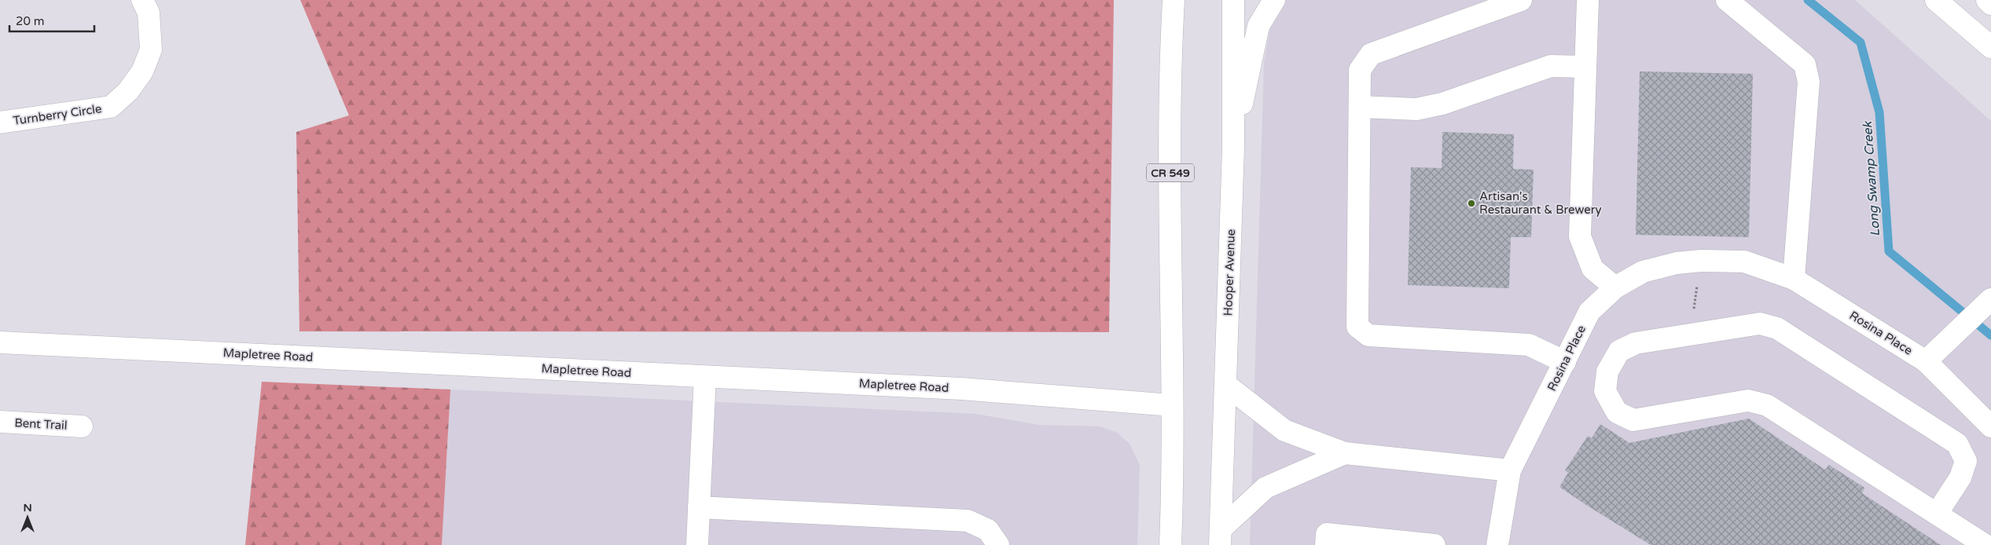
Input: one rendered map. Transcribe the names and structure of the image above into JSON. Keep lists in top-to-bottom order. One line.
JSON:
{"streets":{"street":["Turnberry Circle","CR 549","Hooper Avenue","Rosina Place","Mapletree Road","Bent Trail"]},"crossings":[["CR 549","Mapletree Road"]],"water":["Long Swamp Creek"],"places":["Artisan's Restaurant & Brewery"],"scale_bar":"20 m","north":"top"}
